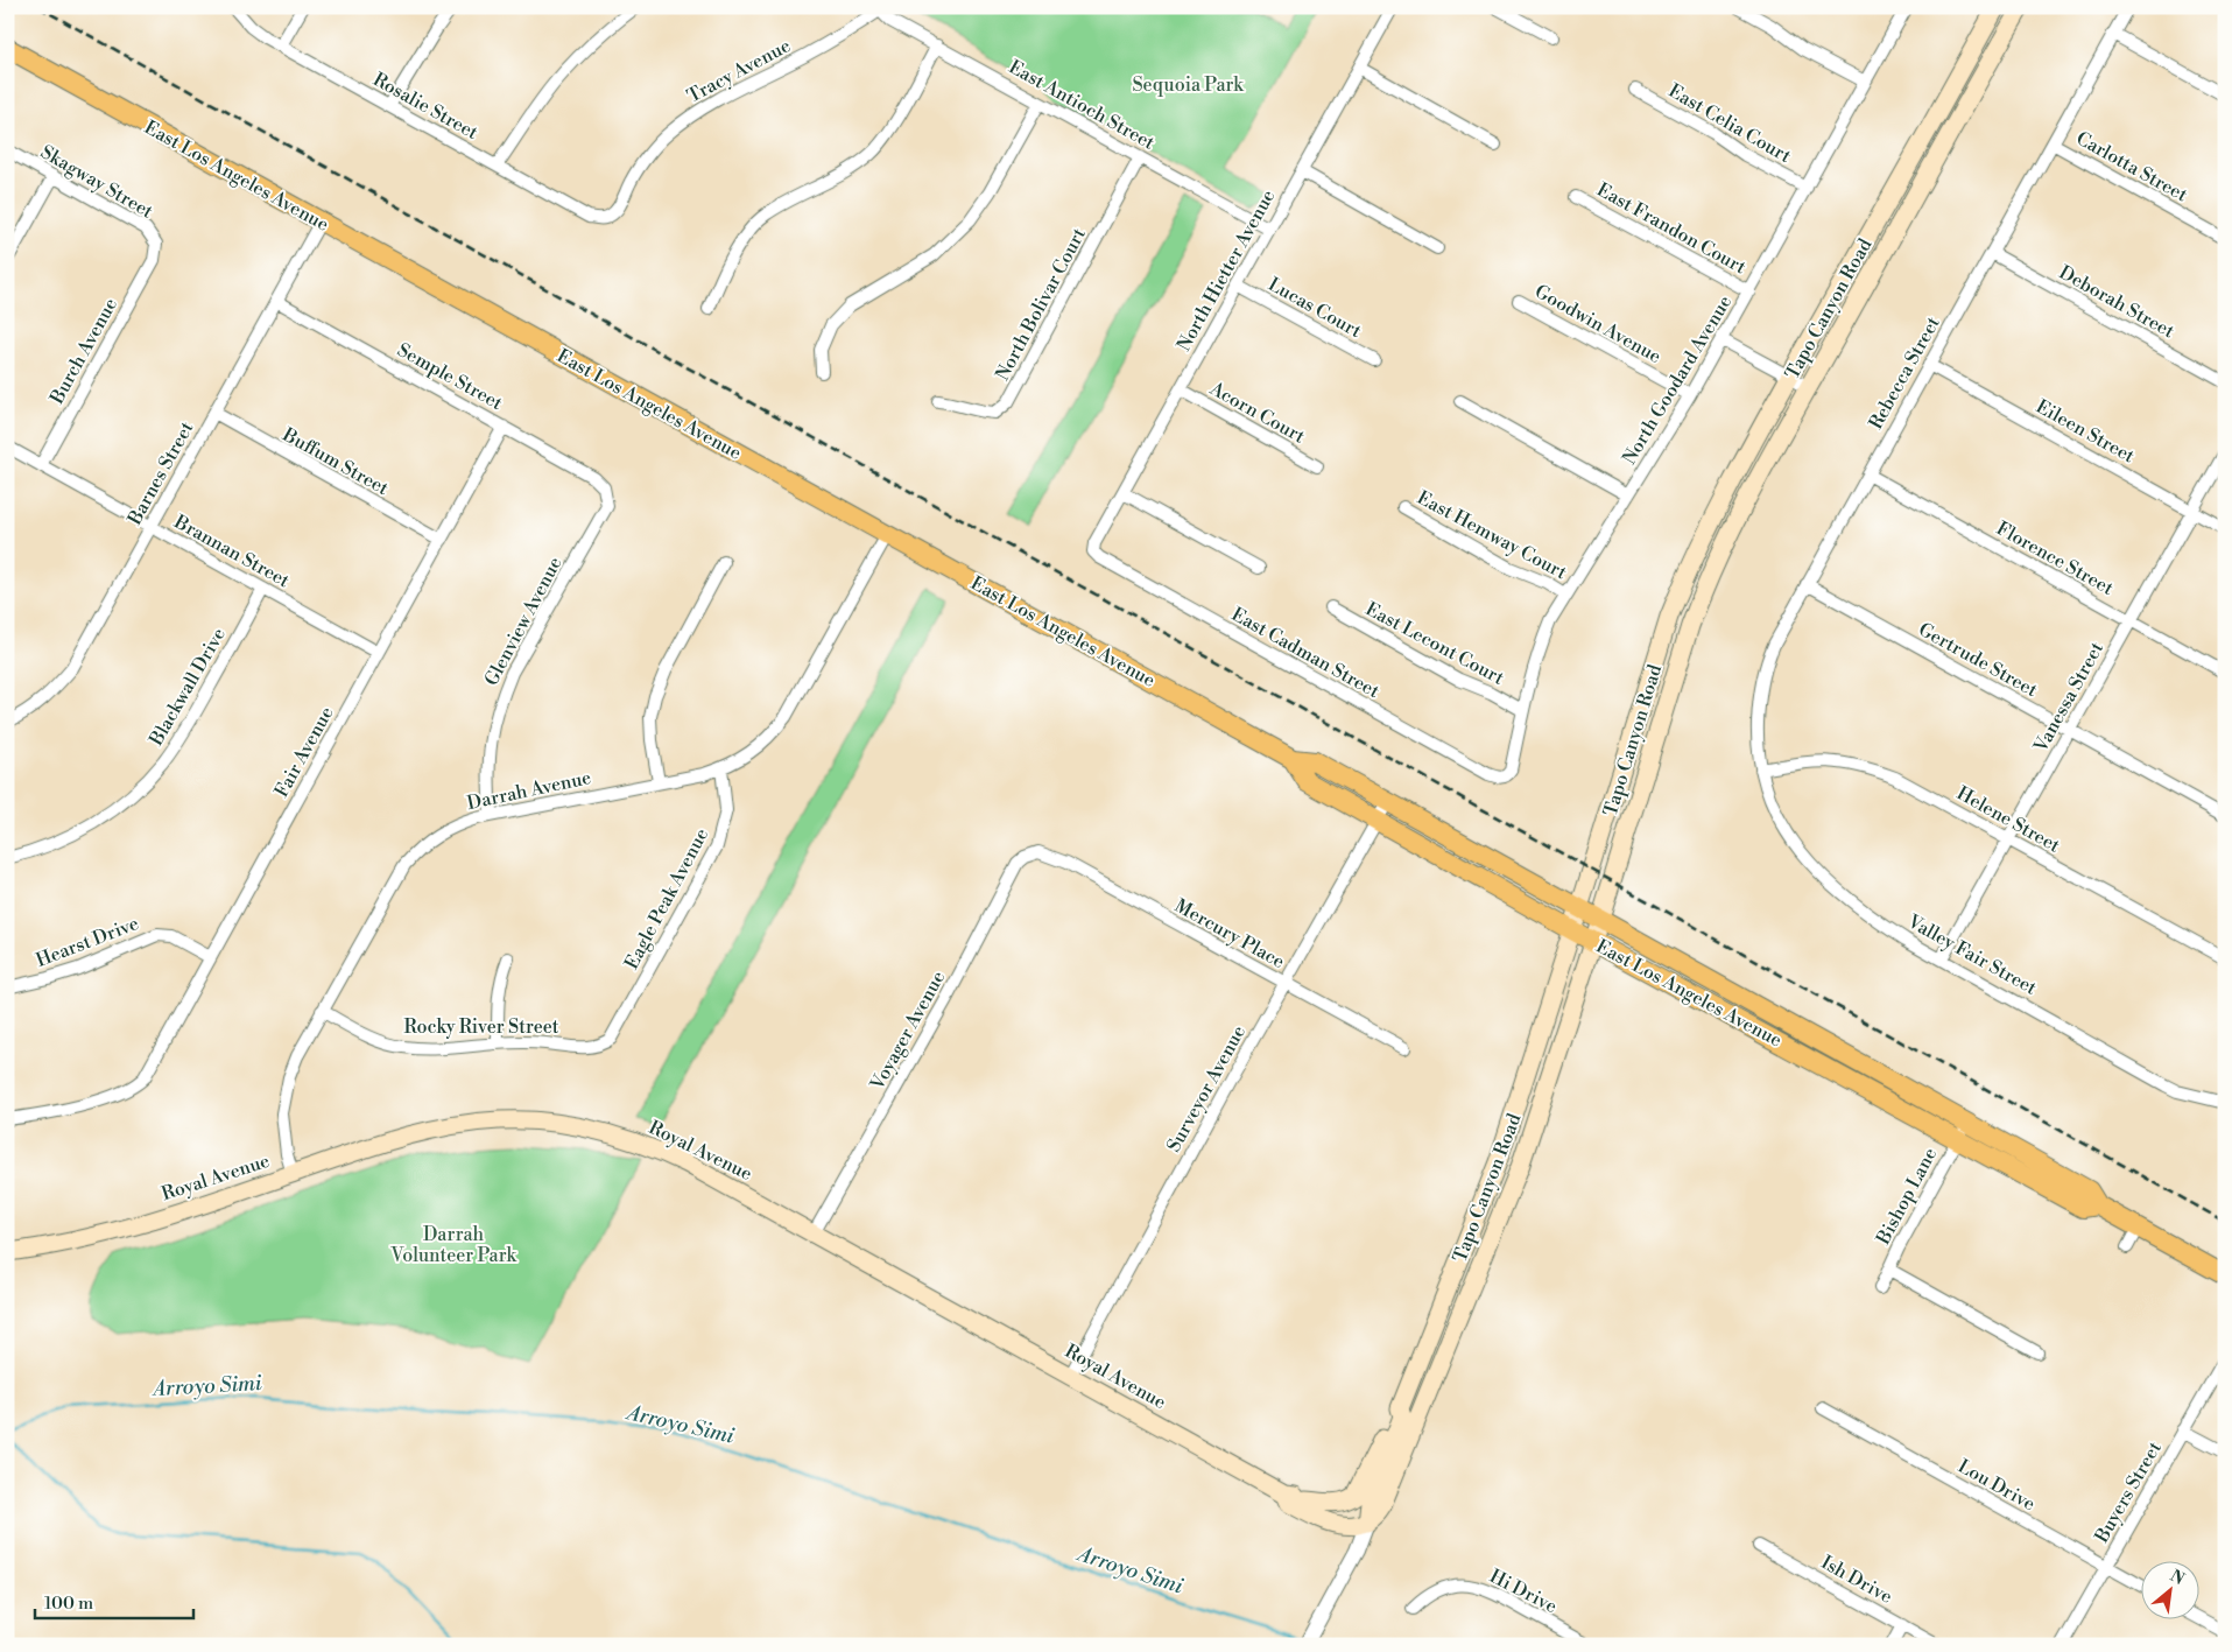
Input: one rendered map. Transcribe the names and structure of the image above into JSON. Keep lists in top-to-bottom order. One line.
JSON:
{"streets":{"main road":["East Los Angeles Avenue","Tapo Canyon Road","Royal Avenue"],"street":["Tracy Avenue","East Antioch Street","Rosalie Street","East Celia Court","Carlotta Street","Skagway Street","East Frandon Court","North Hietter Avenue","Deborah Street","North Bolivar Court","Lucas Court","Goodwin Avenue","Burch Avenue","Rebecca Street","Semple Street","North Goodard Avenue","Acorn Court","Eileen Street","Buffum Street","Barnes Street","East Hemway Court","Brannan Street","Florence Street","Glenview Avenue","East Lecont Court","East Cadman Street","Gertrude Street","Blackwall Drive","Vanessa Street","Fair Avenue","Darrah Avenue","Helene Street","Eagle Peak Avenue","Mercury Place","Hearst Drive","Valley Fair Street","Rocky River Street","Voyager Avenue","Surveyor Avenue","Bishop Lane","Lou Drive","Buyers Street","Ish Drive","Hi Drive"]},"crossings":[["Tracy Avenue","East Antioch Street"],["Tracy Avenue","Rosalie Street"],["East Antioch Street","North Hietter Avenue"],["East Antioch Street","North Bolivar Court"],["East Celia Court","North Goodard Avenue"],["Carlotta Street","Rebecca Street"],["East Los Angeles Avenue","Tapo Canyon Road"],["East Los Angeles Avenue","Barnes Street"],["East Los Angeles Avenue","Darrah Avenue"],["East Los Angeles Avenue","Surveyor Avenue"],["East Los Angeles Avenue","Bishop Lane"],["Skagway Street","Burch Avenue"],["East Frandon Court","North Goodard Avenue"],["North Hietter Avenue","Lucas Court"],["North Hietter Avenue","Acorn Court"],["North Hietter Avenue","East Cadman Street"],["Deborah Street","Rebecca Street"],["Tapo Canyon Road","Royal Avenue"],["Goodwin Avenue","North Goodard Avenue"],["Burch Avenue","Brannan Street"],["Rebecca Street","Eileen Street"],["Rebecca Street","Florence Street"],["Rebecca Street","Gertrude Street"],["Rebecca Street","Helene Street"],["Rebecca Street","Valley Fair Street"],["Semple Street","Barnes Street"],["Semple Street","Glenview Avenue"],["Semple Street","Fair Avenue"],["North Goodard Avenue","East Hemway Court"],["North Goodard Avenue","East Lecont Court"],["North Goodard Avenue","East Cadman Street"],["Eileen Street","Vanessa Street"],["Buffum Street","Barnes Street"],["Buffum Street","Fair Avenue"],["Barnes Street","Brannan Street"],["Brannan Street","Blackwall Drive"],["Brannan Street","Fair Avenue"],["Florence Street","Vanessa Street"],["Glenview Avenue","Darrah Avenue"],["Gertrude Street","Vanessa Street"],["Vanessa Street","Helene Street"],["Vanessa Street","Valley Fair Street"],["Fair Avenue","Hearst Drive"],["Darrah Avenue","Eagle Peak Avenue"],["Darrah Avenue","Rocky River Street"],["Darrah Avenue","Royal Avenue"],["Helene Street","Valley Fair Street"],["Eagle Peak Avenue","Rocky River Street"],["Mercury Place","Voyager Avenue"],["Mercury Place","Surveyor Avenue"],["Voyager Avenue","Royal Avenue"],["Surveyor Avenue","Royal Avenue"],["Lou Drive","Buyers Street"]],"water":["Arroyo Simi"],"parks":["Sequoia Park","Darrah Volunteer Park"],"scale_bar":"100 m","north":"top right"}
